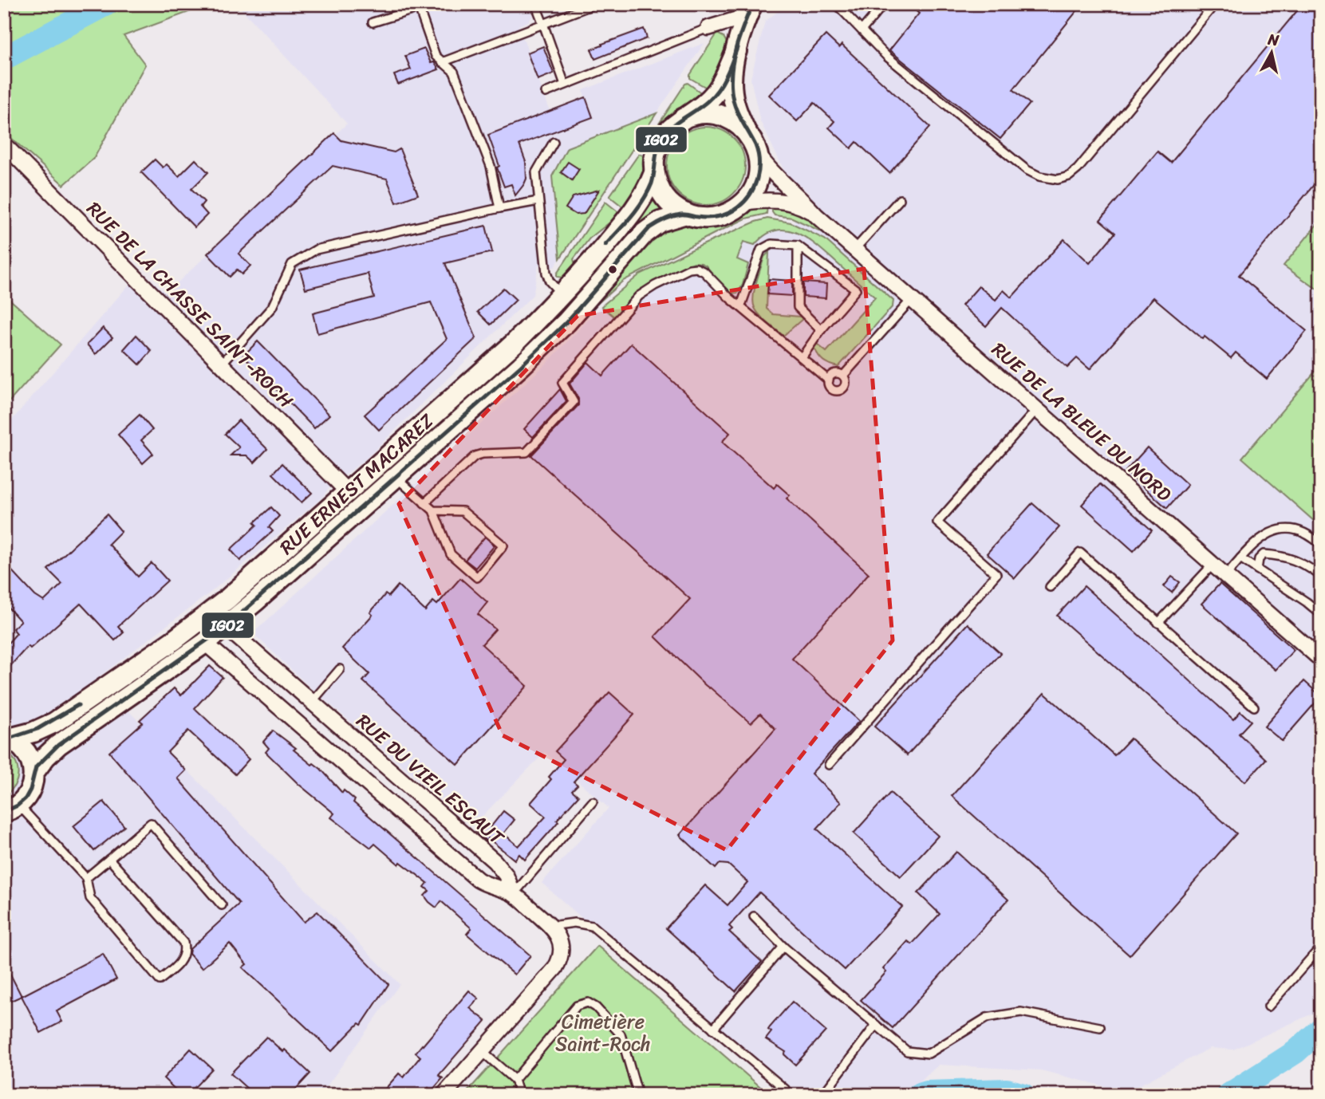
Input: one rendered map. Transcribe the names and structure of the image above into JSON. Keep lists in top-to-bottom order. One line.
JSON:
{"streets":{"main road":["RUE ERNEST MACAREZ"],"street":["RUE DE LA CHASSE SAINT-ROCH","RUE DE LA BLEUE DU NORD","RUE DU VIEIL ESCAUT"]},"crossings":[["RUE DE LA CHASSE SAINT-ROCH","RUE ERNEST MACAREZ"],["RUE DE LA BLEUE DU NORD","RUE ERNEST MACAREZ"],["RUE ERNEST MACAREZ","RUE DU VIEIL ESCAUT"]],"parks":["Cimetière Saint-Roch"],"lines":["transit line IGO2"],"north":"top"}
